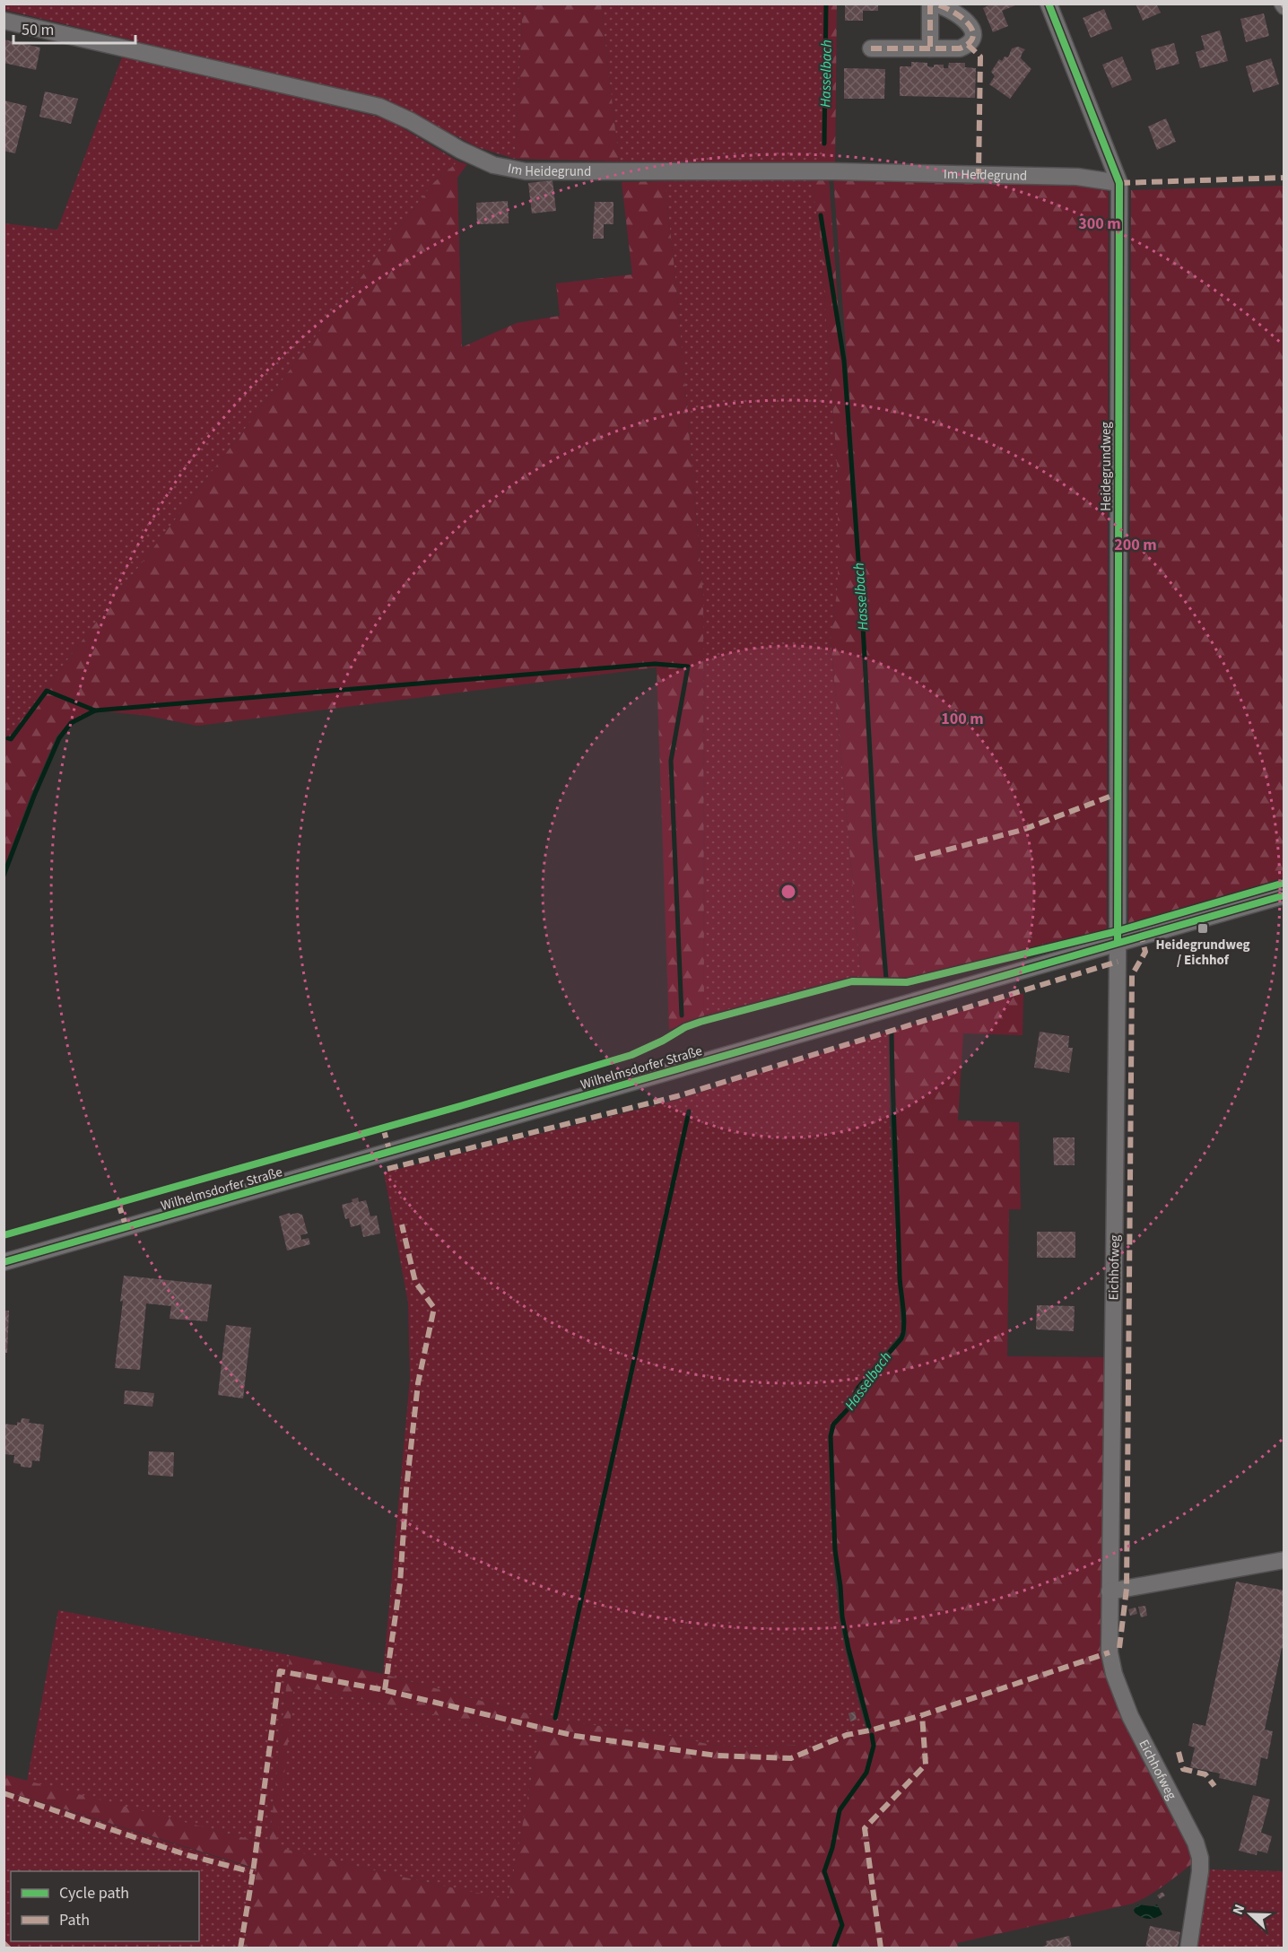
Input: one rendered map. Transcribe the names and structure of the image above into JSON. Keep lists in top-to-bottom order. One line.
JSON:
{"streets":{"street":["Im Heidegrund","Heidegrundweg","Wilhelmsdorfer Straße","Eichhofweg"]},"crossings":[["Im Heidegrund","Heidegrundweg"],["Heidegrundweg","Wilhelmsdorfer Straße"],["Heidegrundweg","Eichhofweg"],["Wilhelmsdorfer Straße","Eichhofweg"]],"water":["Hasselbach"],"places":{"transit":["Heidegrundweg / Eichhof"]},"legend":["Cycle path","Path"],"scale_bar":"50 m","north":"left","rings":["300 m","200 m","100 m"]}
